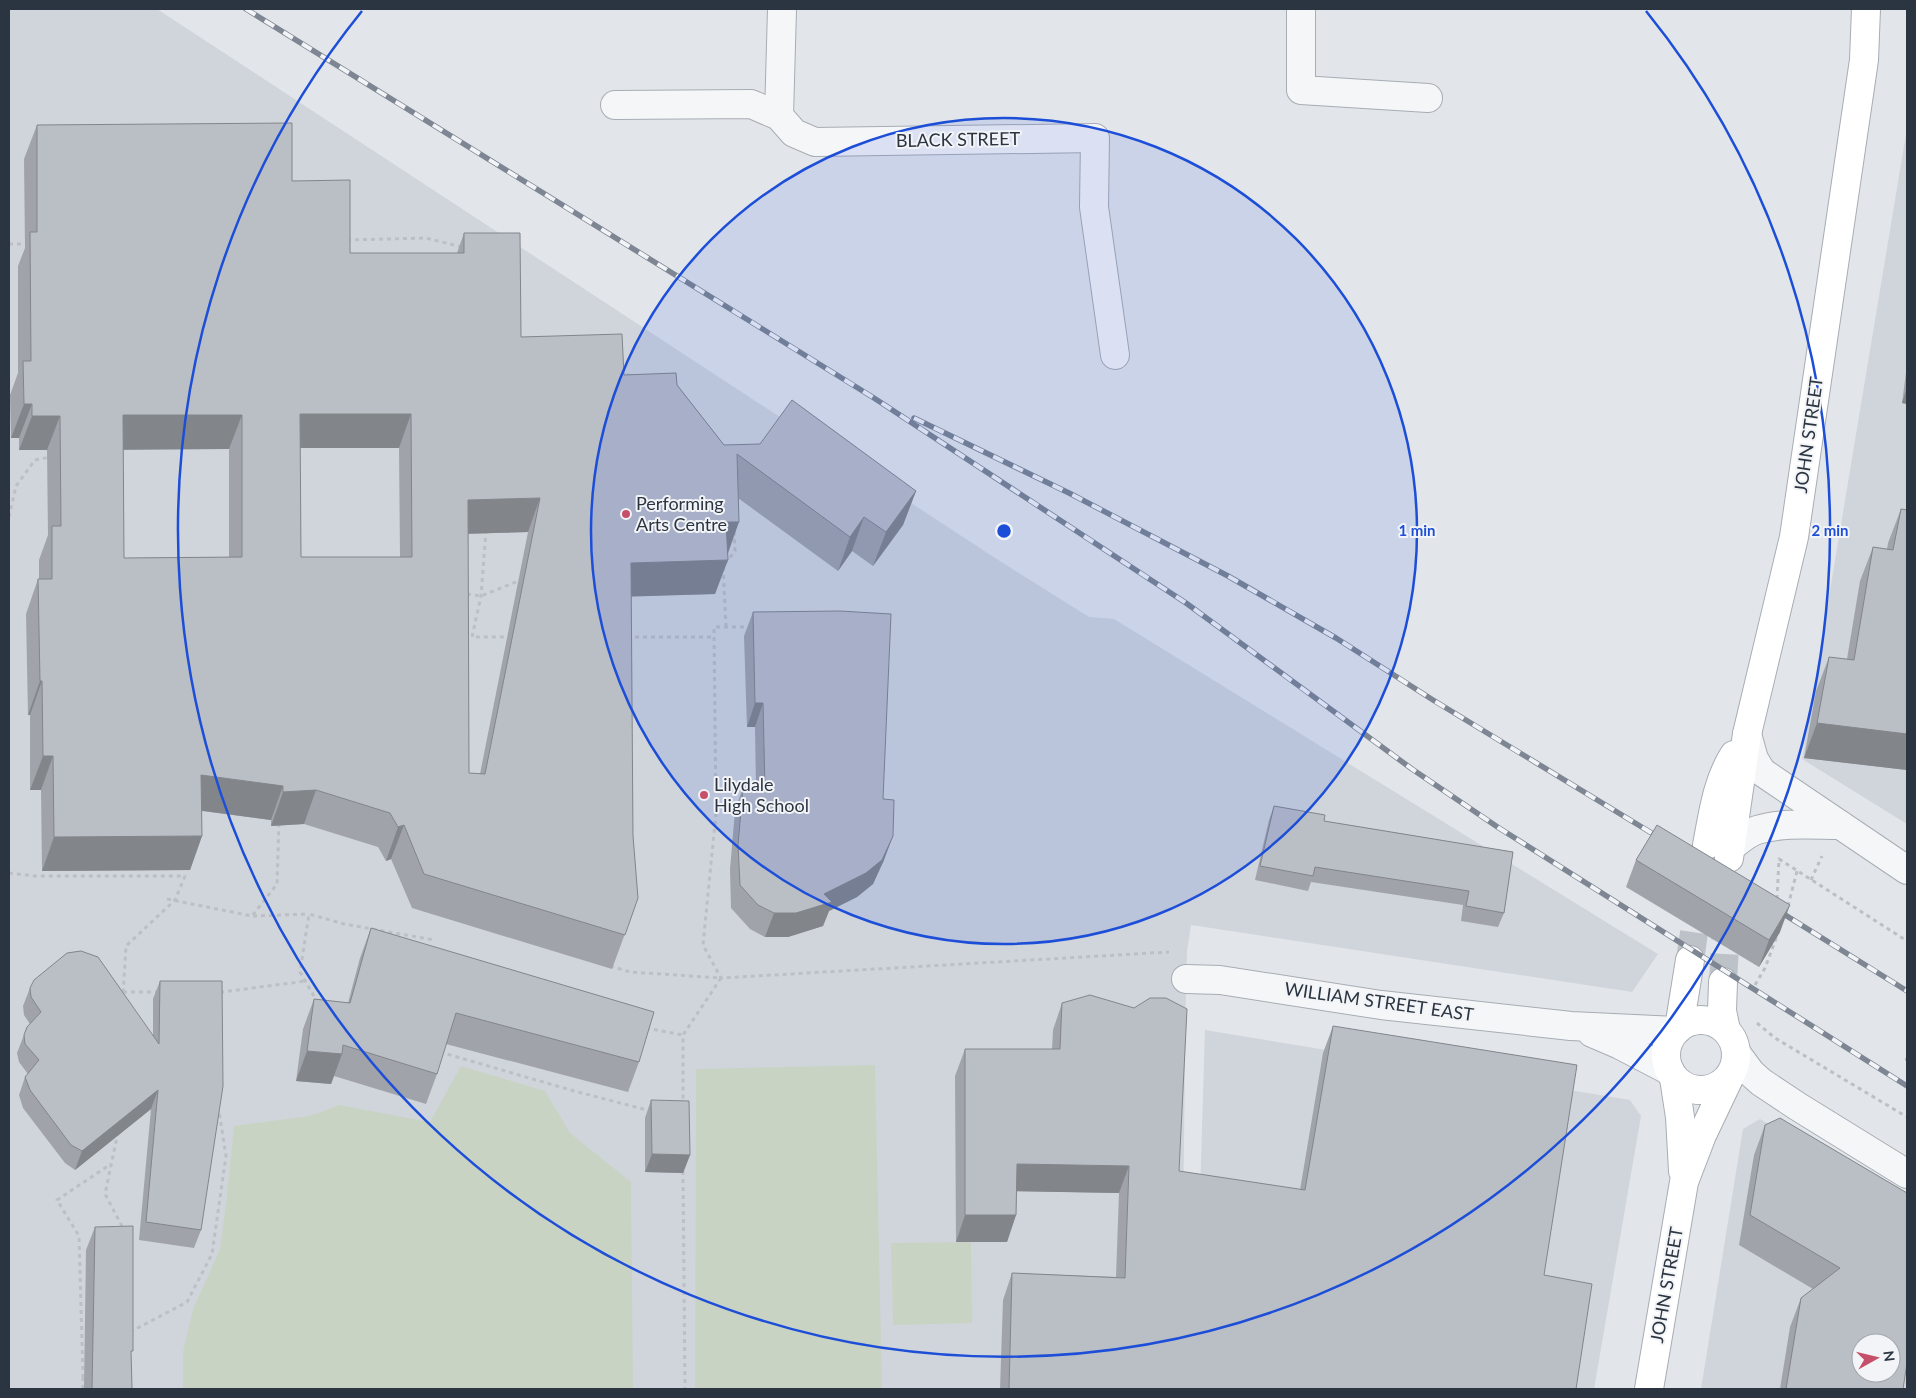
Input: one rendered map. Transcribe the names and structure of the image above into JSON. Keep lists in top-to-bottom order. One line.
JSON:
{"streets":{"main road":["JOHN STREET"],"street":["BLACK STREET","WILLIAM STREET EAST"]},"crossings":[["JOHN STREET","WILLIAM STREET EAST"]],"places":["Performing Arts Centre","Lilydale High School"],"north":"right","rings":["1 min","2 min"]}
